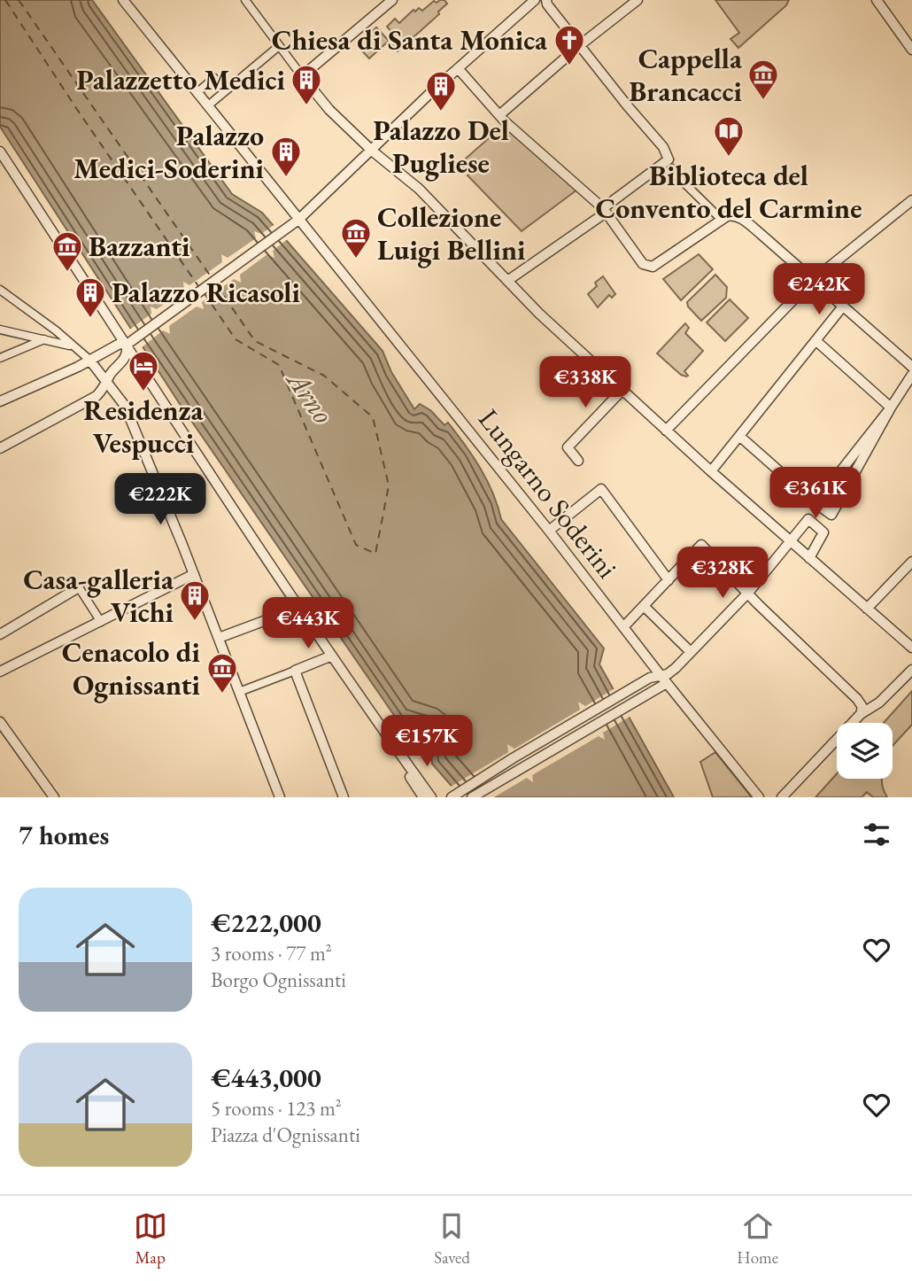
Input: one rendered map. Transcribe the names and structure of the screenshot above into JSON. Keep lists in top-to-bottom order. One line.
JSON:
{"streets":{"street":["Lungarno Soderini"]},"water":["Arno"],"places":{"church":["Chiesa di Santa Monica"],"museum":["Cappella Brancacci","Collezione Luigi Bellini","Bazzanti","Cenacolo di Ognissanti"],"building":["Palazzetto Medici","Palazzo Del Pugliese","Palazzo Medici-Soderini","Palazzo Ricasoli","Casa-galleria Vichi"],"library":["Biblioteca del Convento del Carmine"],"hotel":["Residenza Vespucci"]},"page":{"price":["€242K","€338K","€361K","€222K","€328K","€443K","€157K"],"heading":"7 homes","list":[{"name":"€222,000","note":"3 rooms · 77 m² · Borgo Ognissanti"},{"name":"€443,000","note":"5 rooms · 123 m² · Piazza d'Ognissanti"}],"tabs":["Map","Saved","Home"]}}
